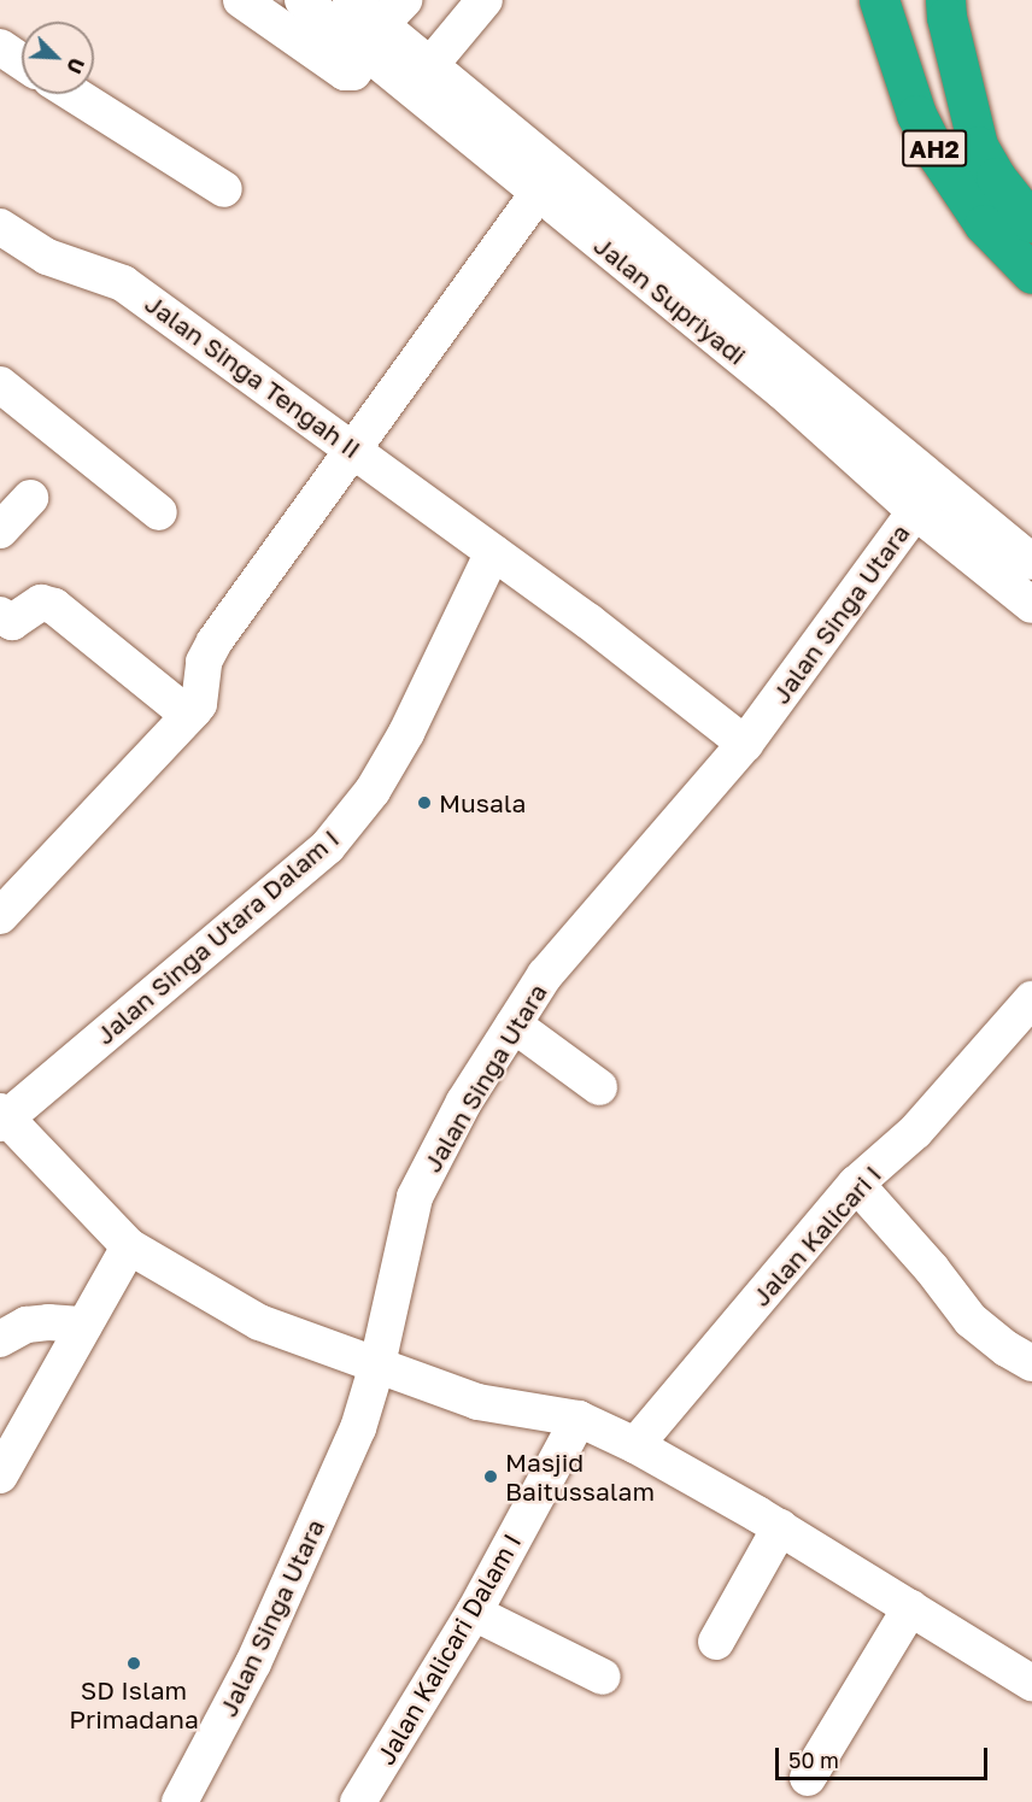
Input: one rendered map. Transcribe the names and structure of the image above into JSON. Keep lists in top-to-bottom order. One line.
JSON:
{"streets":{"highway":["AH2"],"street":["Jalan Supriyadi","Jalan Singa Tengah II","Jalan Singa Utara","Jalan Singa Utara Dalam I","Jalan Kalicari I","Jalan Kalicari Dalam I"]},"crossings":[["Jalan Supriyadi","Jalan Singa Utara"],["Jalan Singa Tengah II","Jalan Singa Utara Dalam I"]],"places":["Musala","Masjid Baitussalam","SD Islam Primadana"],"scale_bar":"50 m","north":"bottom right"}
